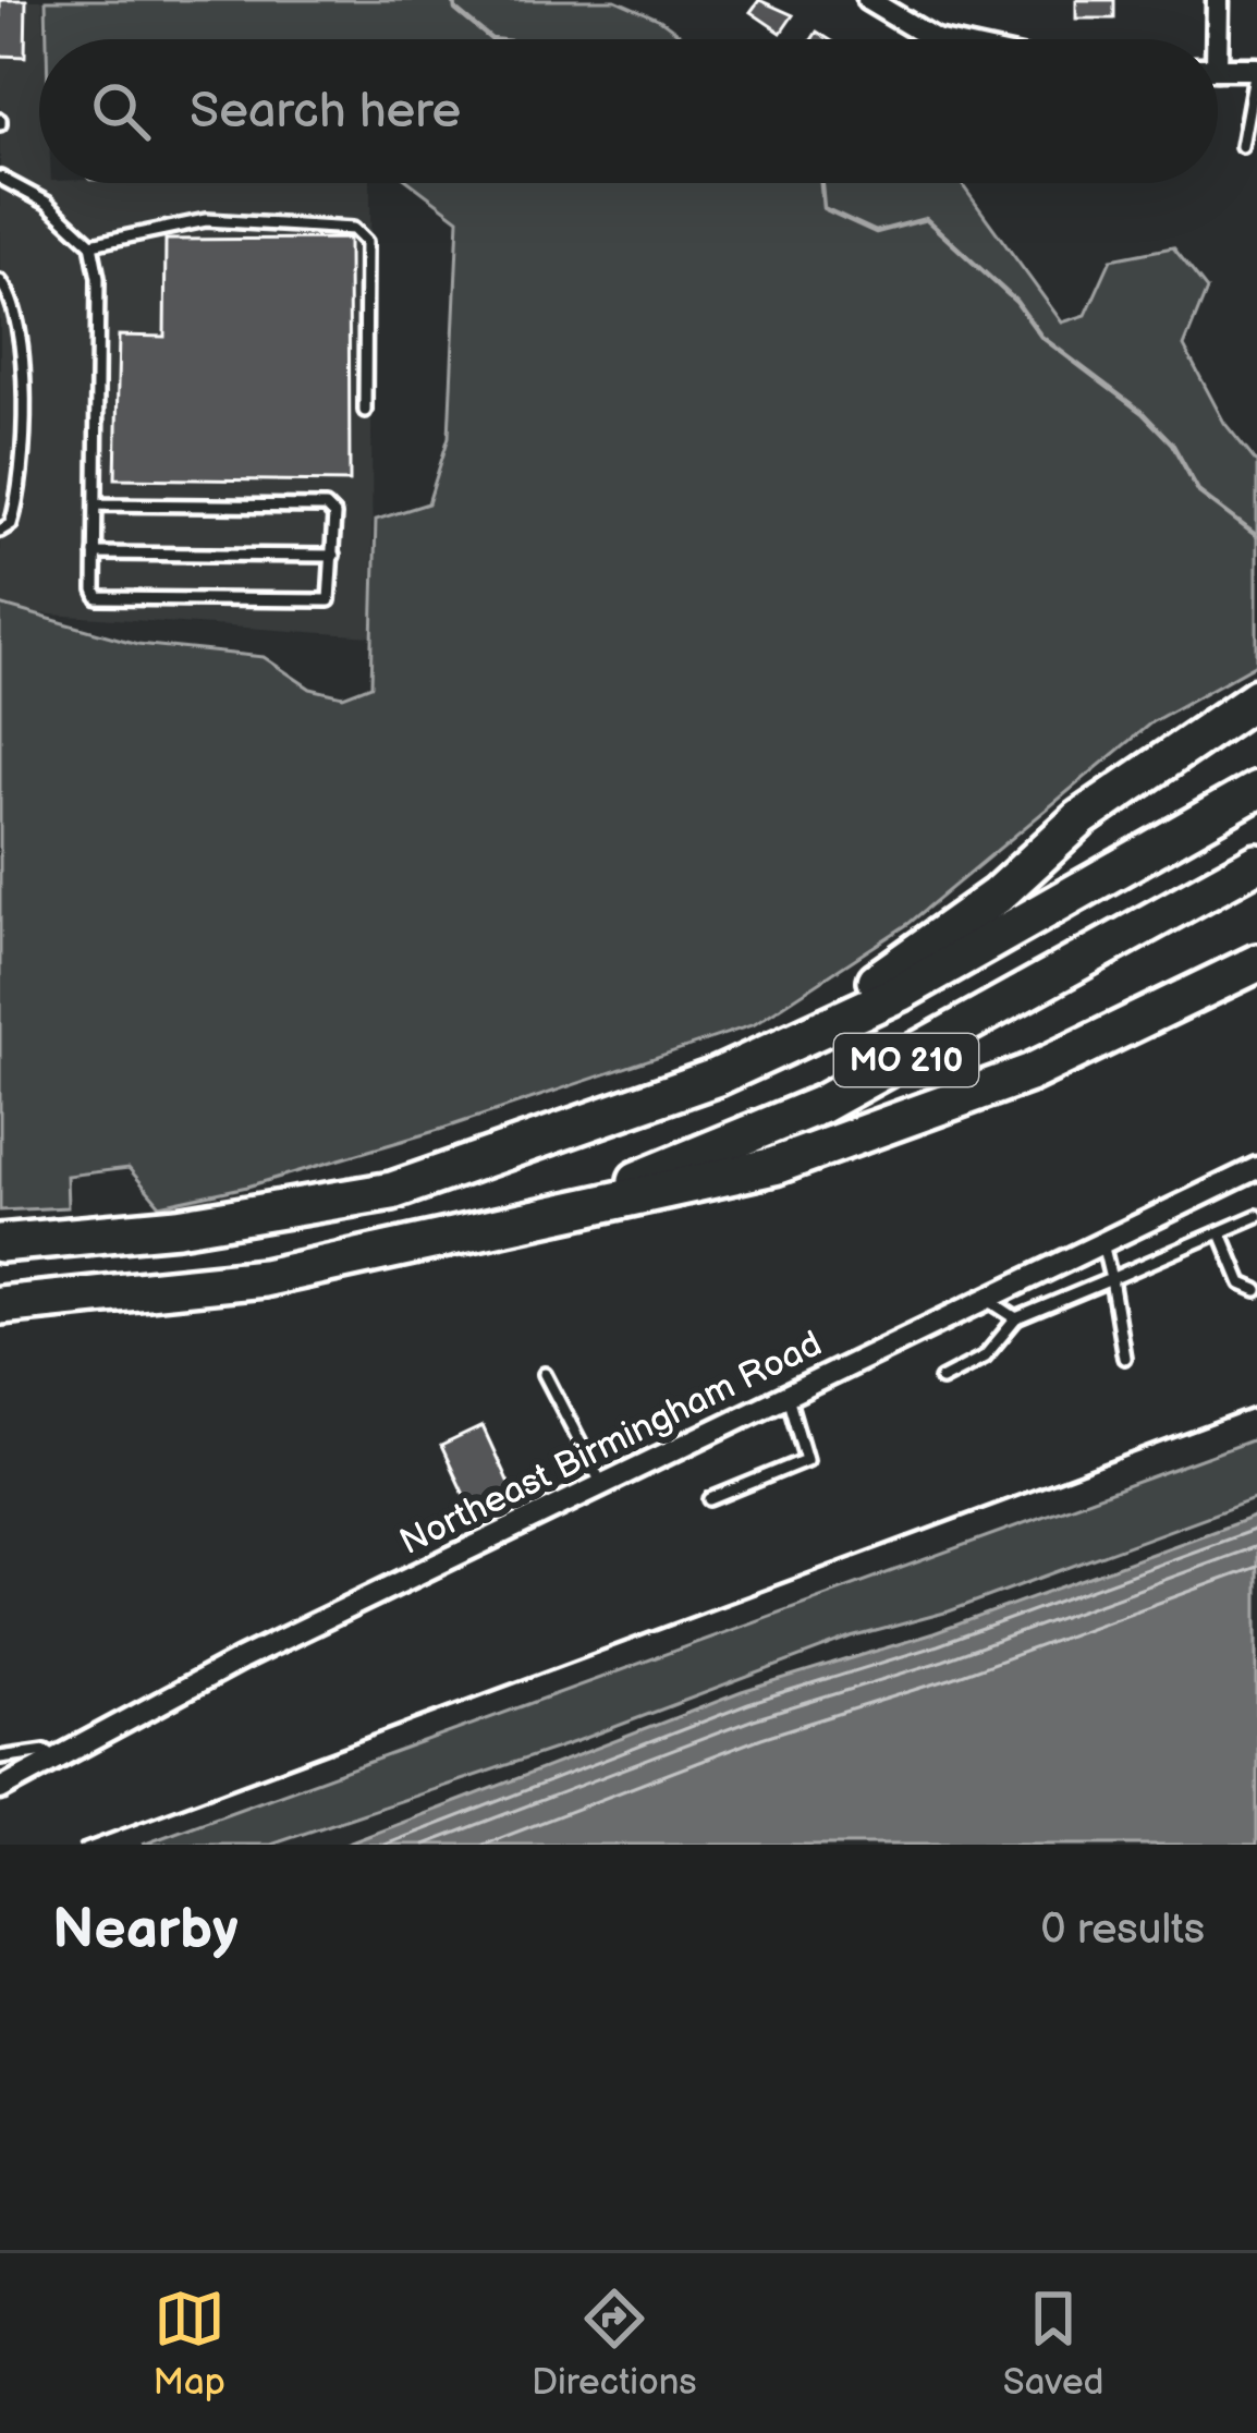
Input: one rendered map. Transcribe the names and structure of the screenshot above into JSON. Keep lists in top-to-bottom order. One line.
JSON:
{"streets":{"highway":["MO 210"],"street":["Northeast Birmingham Road"]},"page":{"search":"Search here","heading":["Nearby","0 results"],"nav":["Map","Directions","Saved"]}}
